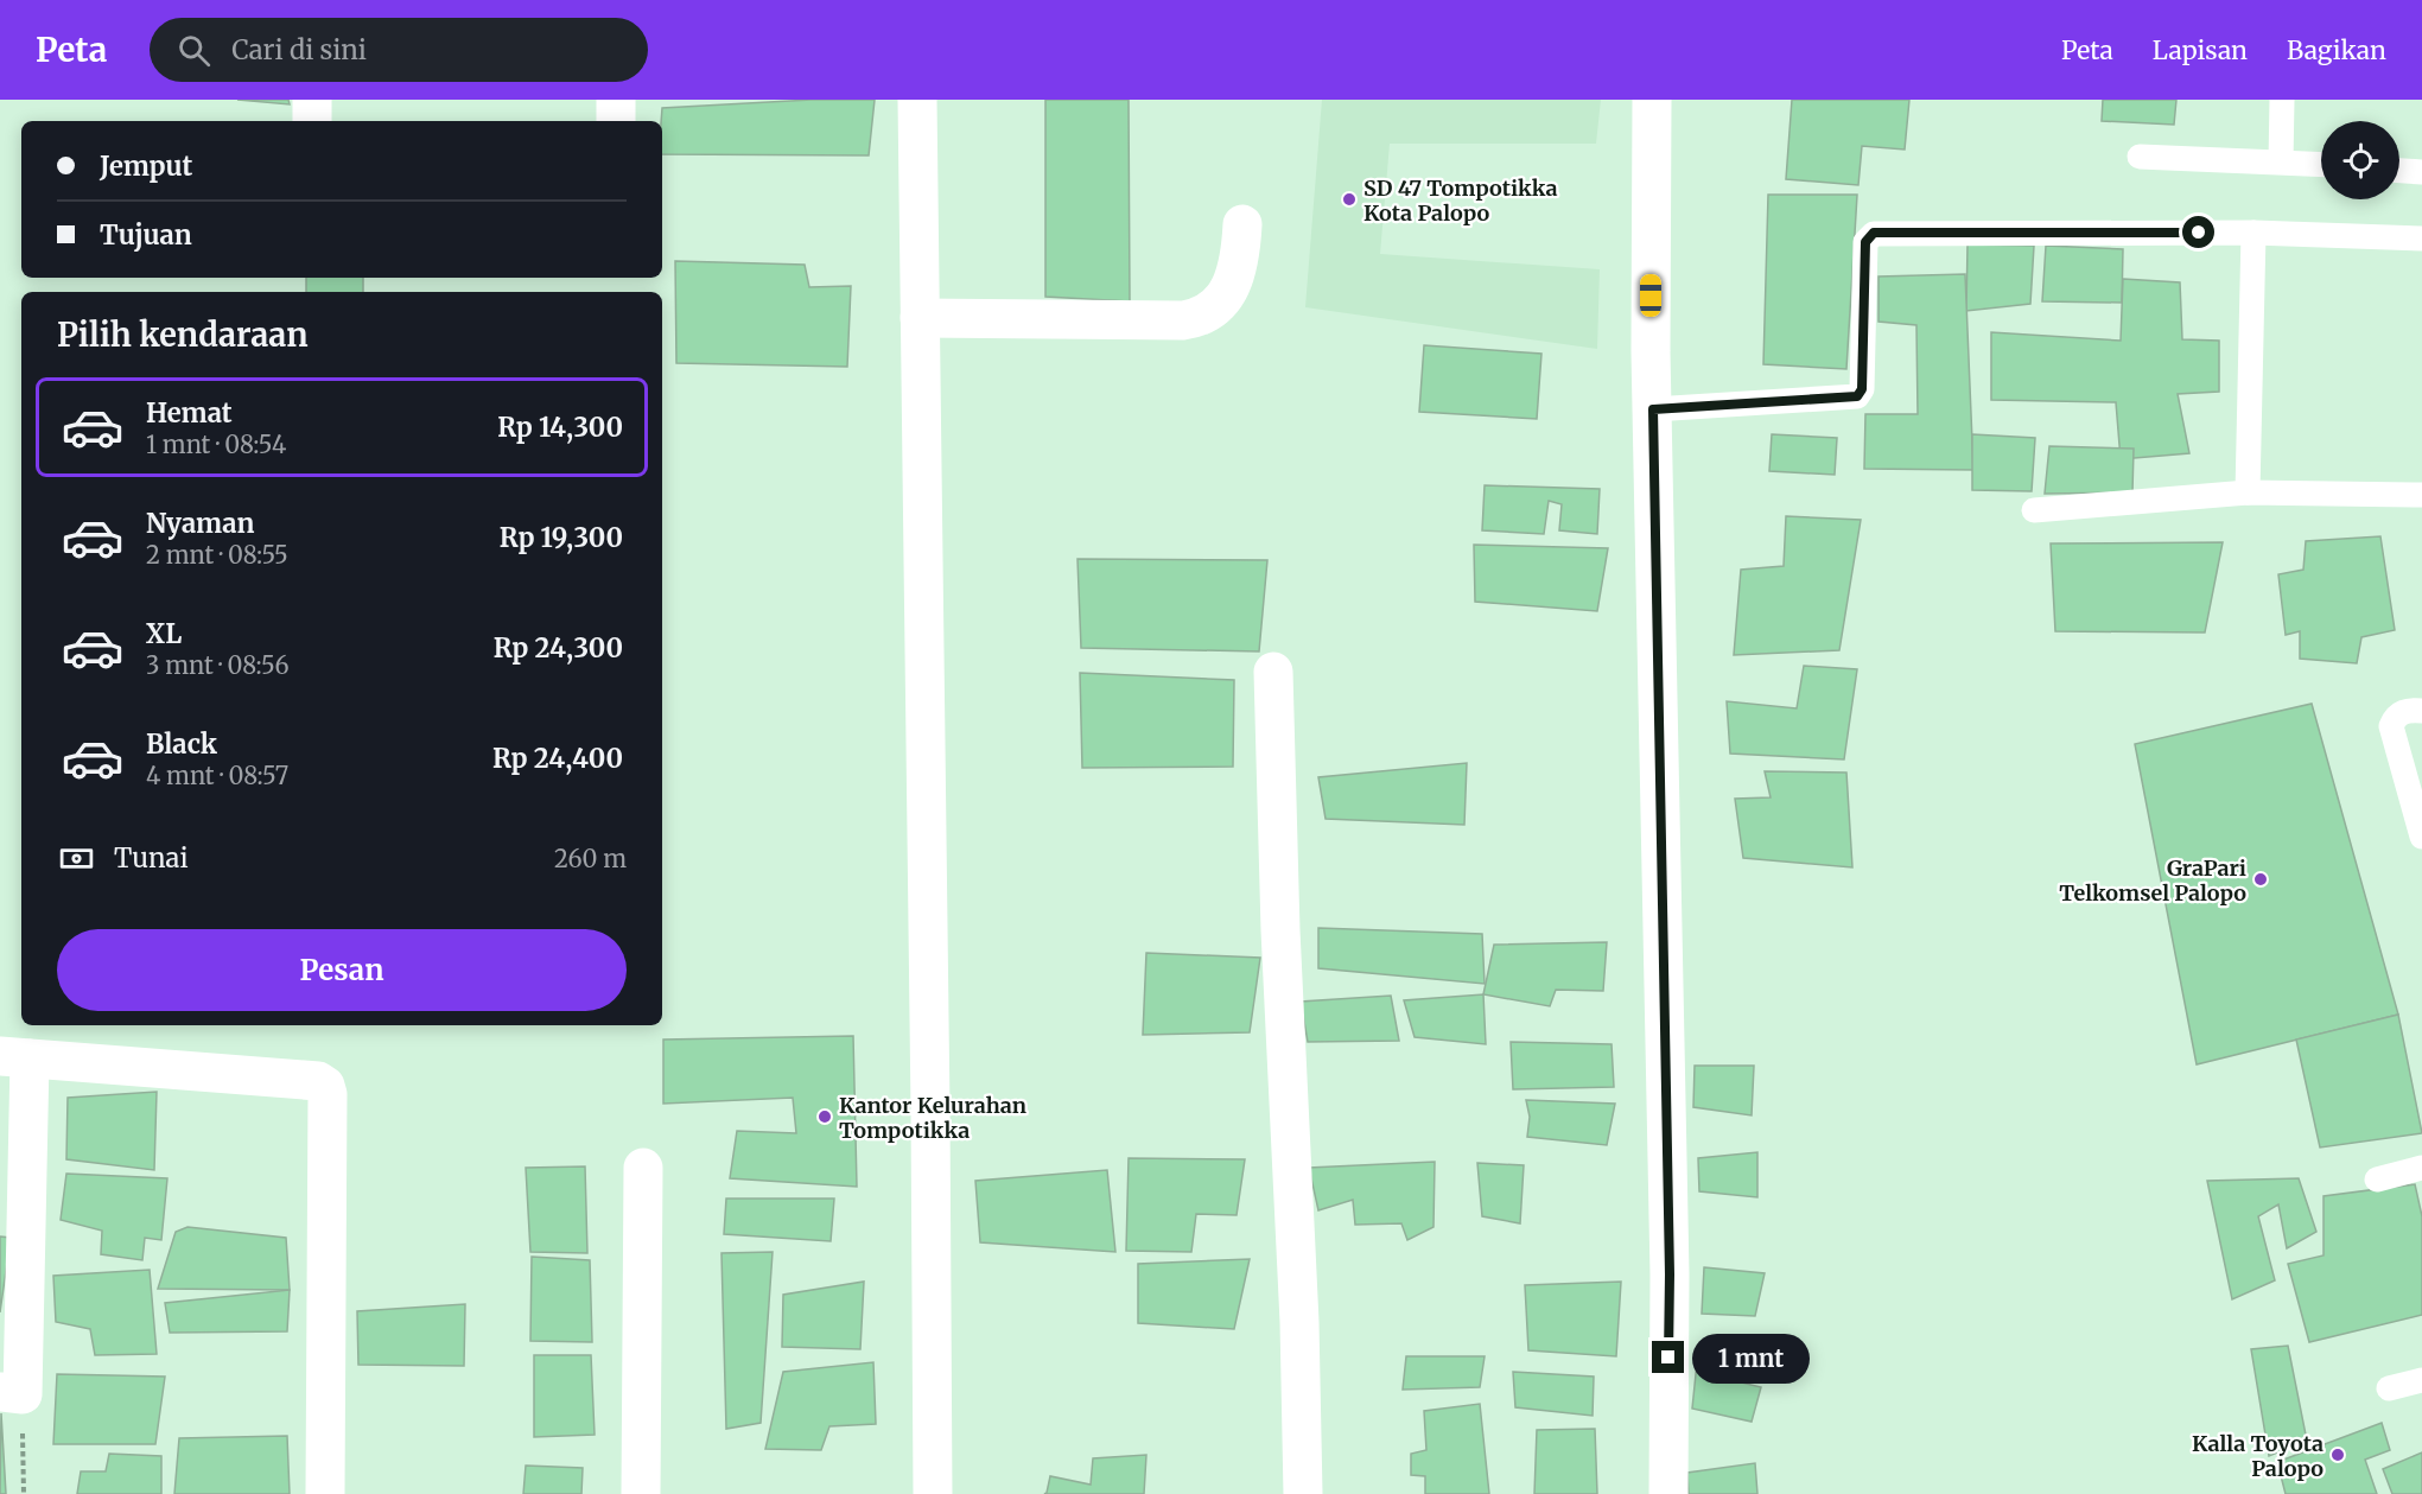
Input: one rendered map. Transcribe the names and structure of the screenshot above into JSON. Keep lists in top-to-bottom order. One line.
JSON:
{"places":["SD 47 Tompotikka Kota Palopo","GraPari Telkomsel Palopo","Kantor Kelurahan Tompotikka","Kalla Toyota Palopo"],"page":{"header":"Peta","search":"Cari di sini","nav":["Peta","Lapisan","Bagikan"],"banner":["Jemput","Tujuan"],"heading":"Pilih kendaraan","list":[{"name":"Hemat","note":"1 mnt · 08:54","value":"Rp 14,300"},{"name":"Nyaman","note":"2 mnt · 08:55","value":"Rp 19,300"},{"name":"XL","note":"3 mnt · 08:56","value":"Rp 24,300"},{"name":"Black","note":"4 mnt · 08:57","value":"Rp 24,400"}],"pay":["Tunai","260 m"],"buttons":"Pesan","bubble":"1 mnt"}}
